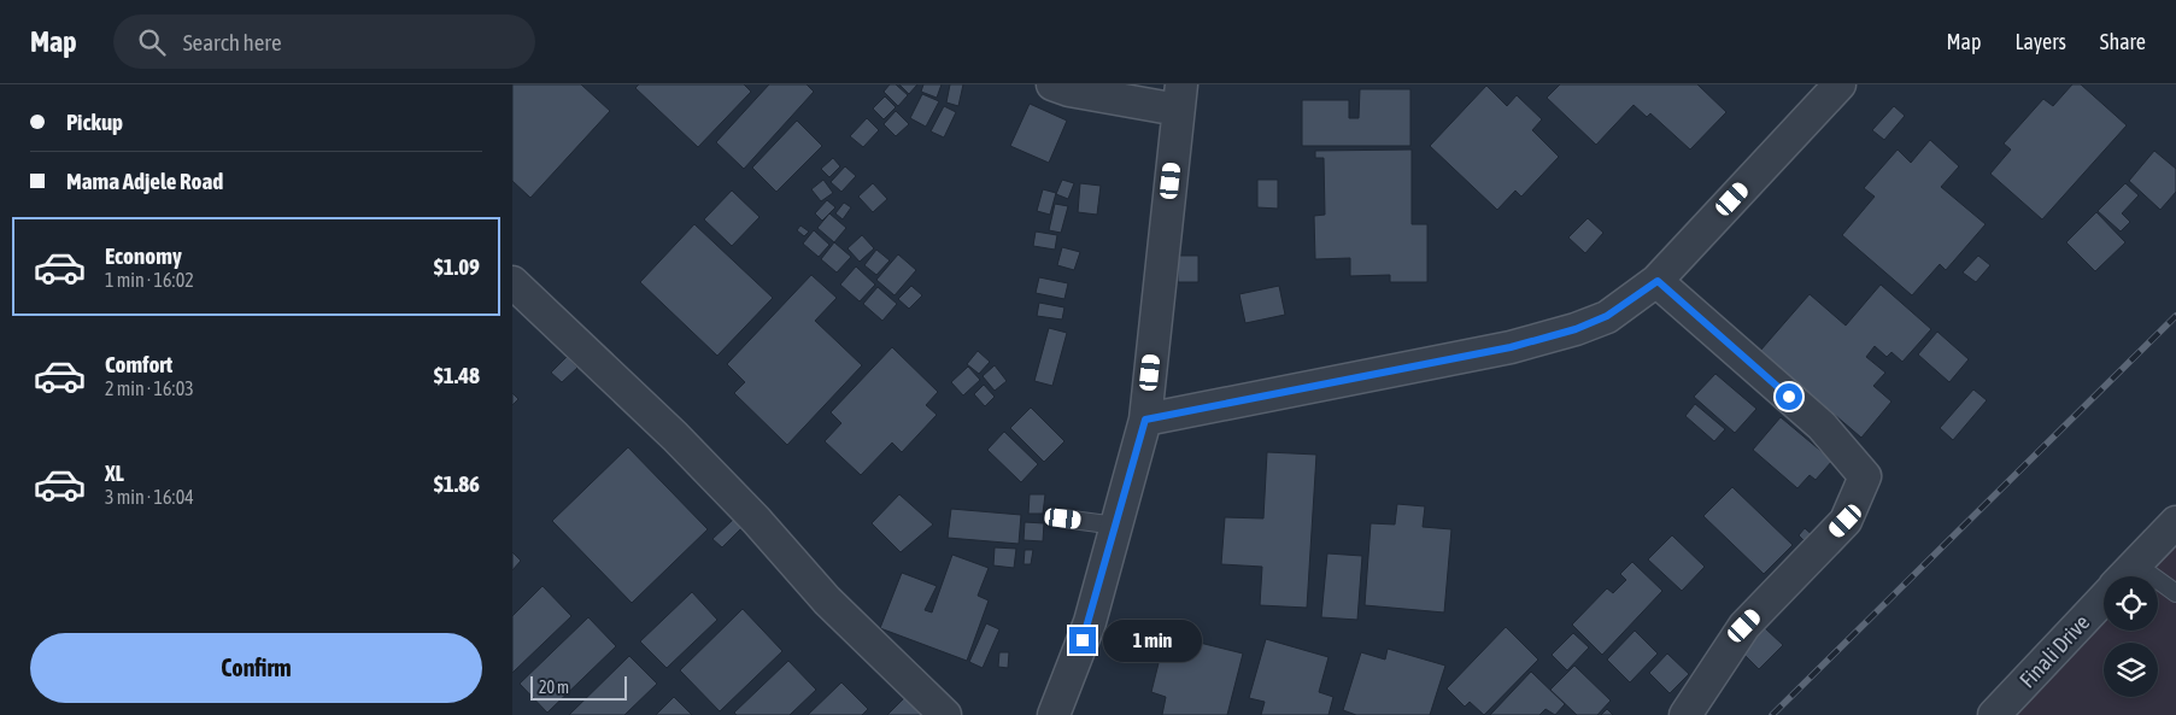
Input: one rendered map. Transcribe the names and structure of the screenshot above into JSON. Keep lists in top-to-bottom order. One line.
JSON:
{"streets":{"street":["Finali Drive"]},"scale_bar":"20 m","page":{"header":"Map","search":"Search here","nav":["Map","Layers","Share"],"banner":["Pickup","Mama Adjele Road"],"list":[{"name":"Economy","note":"1 min · 16:02","value":"$1.09"},{"name":"Comfort","note":"2 min · 16:03","value":"$1.48"},{"name":"XL","note":"3 min · 16:04","value":"$1.86"}],"bubble":"1 min","buttons":"Confirm","scale":"20 m"}}
